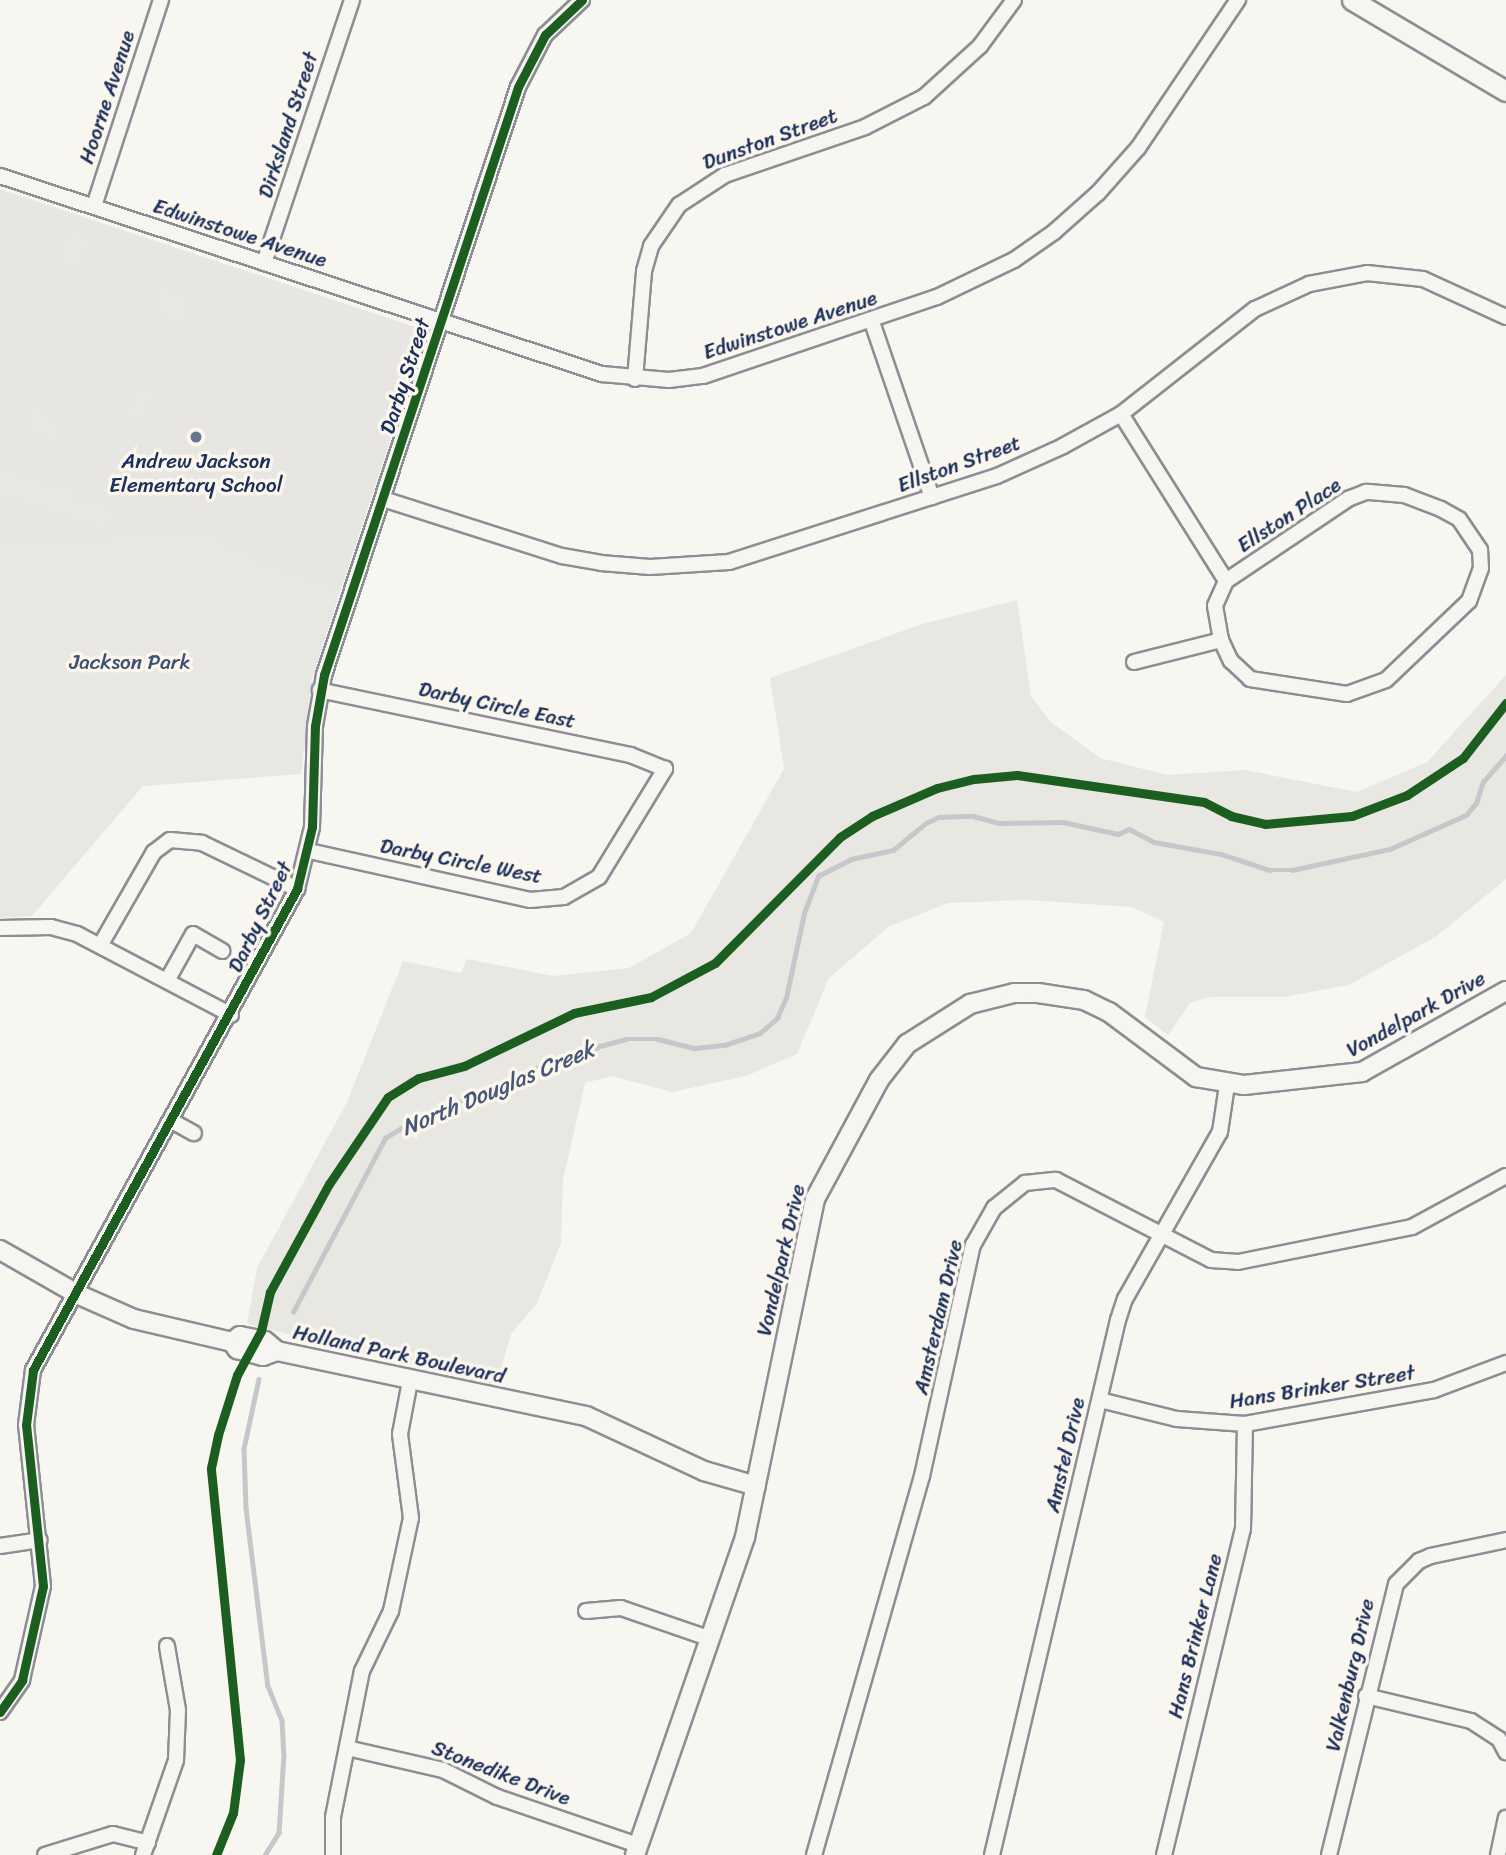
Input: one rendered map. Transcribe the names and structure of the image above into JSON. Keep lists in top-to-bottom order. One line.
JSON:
{"streets":{"street":["Hoorne Avenue","Dirksland Street","Dunston Street","Edwinstowe Avenue","Darby Street","Ellston Street","Ellston Place","Darby Circle East","Darby Circle West","Vondelpark Drive","Amsterdam Drive","Holland Park Boulevard","Hans Brinker Street","Amstel Drive","Hans Brinker Lane","Valkenburg Drive","Stonedike Drive"]},"crossings":[["Hoorne Avenue","Edwinstowe Avenue"],["Dirksland Street","Edwinstowe Avenue"],["Dunston Street","Edwinstowe Avenue"],["Edwinstowe Avenue","Darby Street"],["Darby Street","Ellston Street"],["Darby Street","Darby Circle East"],["Darby Street","Darby Circle West"],["Darby Street","Holland Park Boulevard"],["Ellston Street","Ellston Place"],["Darby Circle East","Darby Circle West"],["Vondelpark Drive","Holland Park Boulevard"],["Vondelpark Drive","Amstel Drive"],["Vondelpark Drive","Stonedike Drive"],["Amsterdam Drive","Amstel Drive"],["Hans Brinker Street","Amstel Drive"],["Hans Brinker Street","Hans Brinker Lane"]],"water":["North Douglas Creek"],"parks":["Jackson Park"],"places":["Andrew Jackson Elementary School"]}
